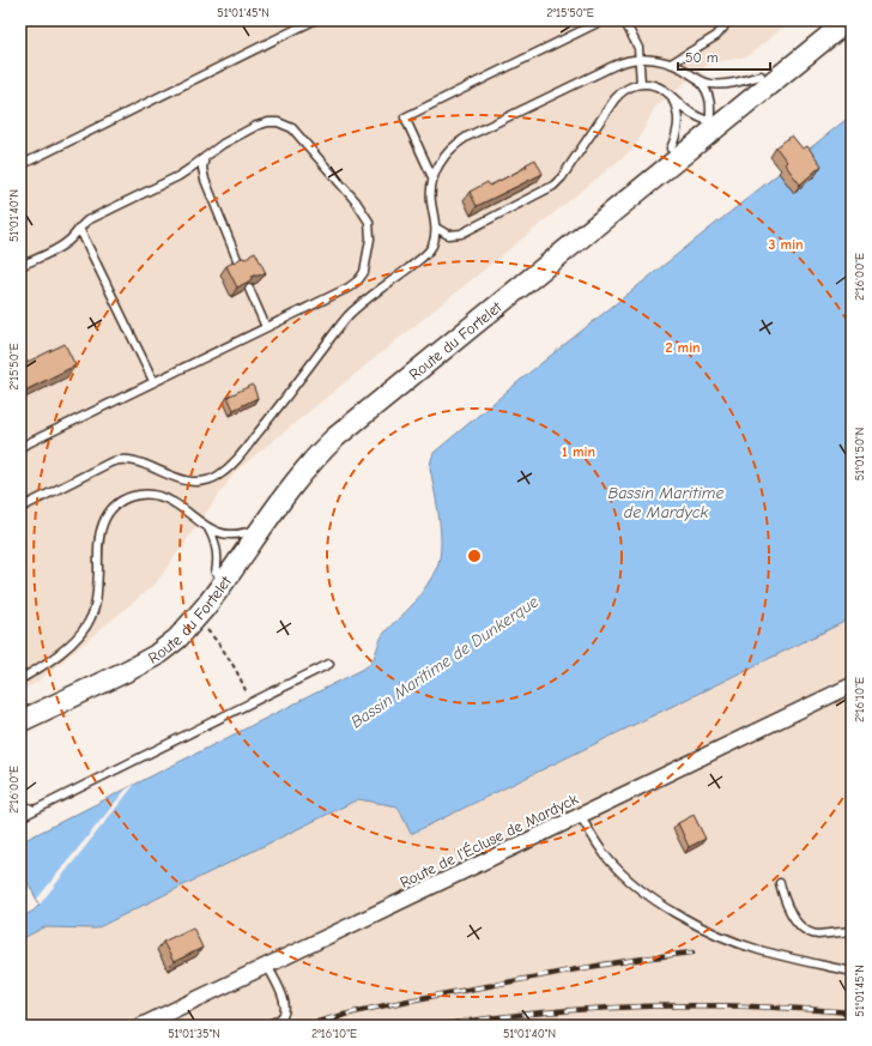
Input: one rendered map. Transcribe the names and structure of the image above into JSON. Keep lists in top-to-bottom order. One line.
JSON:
{"streets":{"main road":["Route du Fortelet"],"street":["Route de l'Écluse de Mardyck"]},"water":["Bassin Maritime de Mardyck","Bassin Maritime de Dunkerque"],"scale_bar":"50 m","coordinates":["51°01'45\"N","2°15'50\"E","51°01'40\"N","2°16'00\"E","51°01'50\"N","2°16'10\"E","51°01'35\"N"],"rings":["3 min","2 min","1 min"]}
